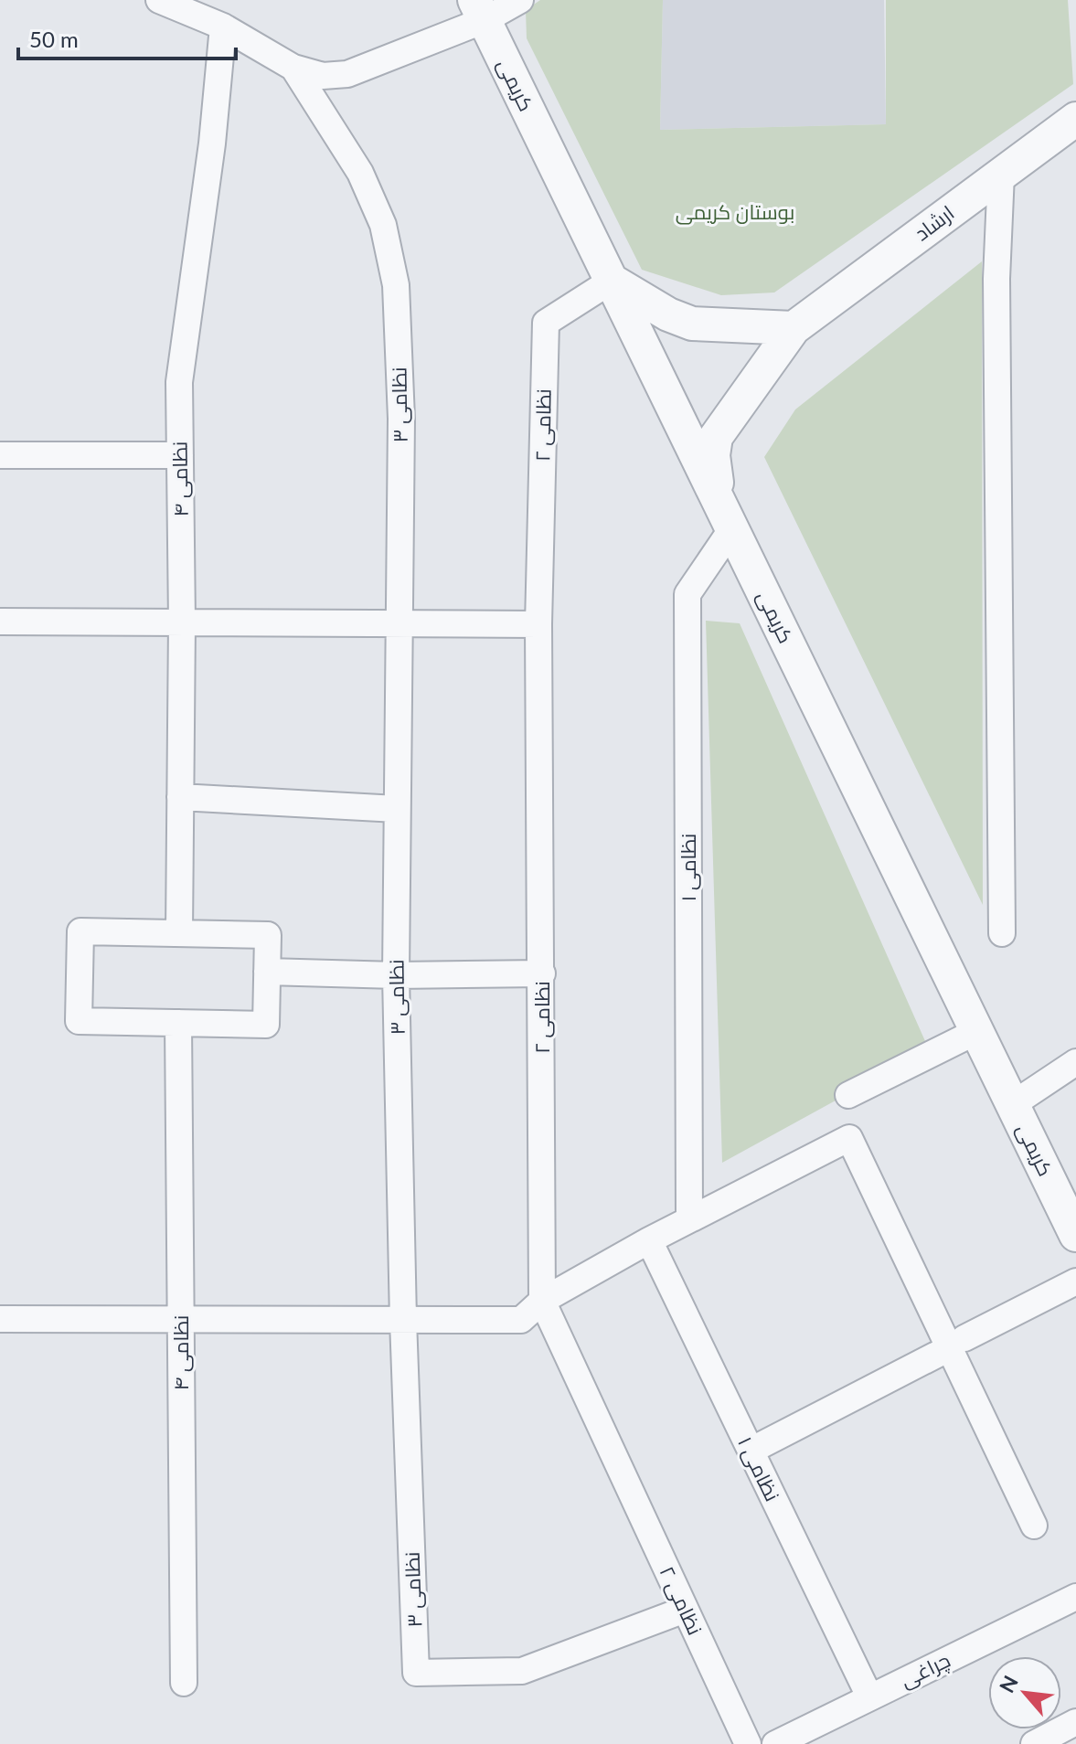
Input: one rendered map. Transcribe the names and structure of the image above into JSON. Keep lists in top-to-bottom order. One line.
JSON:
{"streets":{"street":["کریمی","ارشاد","نظامی ۳","نظامی ۲","نظامی ۴","نظامی ۱","چراغی"]},"crossings":[["کریمی","ارشاد"],["کریمی","نظامی ۲"],["کریمی","نظامی ۱"],["ارشاد","نظامی ۱"],["نظامی ۳","نظامی ۲"],["نظامی ۱","چراغی"]],"parks":["بوستان کریمی"],"scale_bar":"50 m","north":"top left"}
